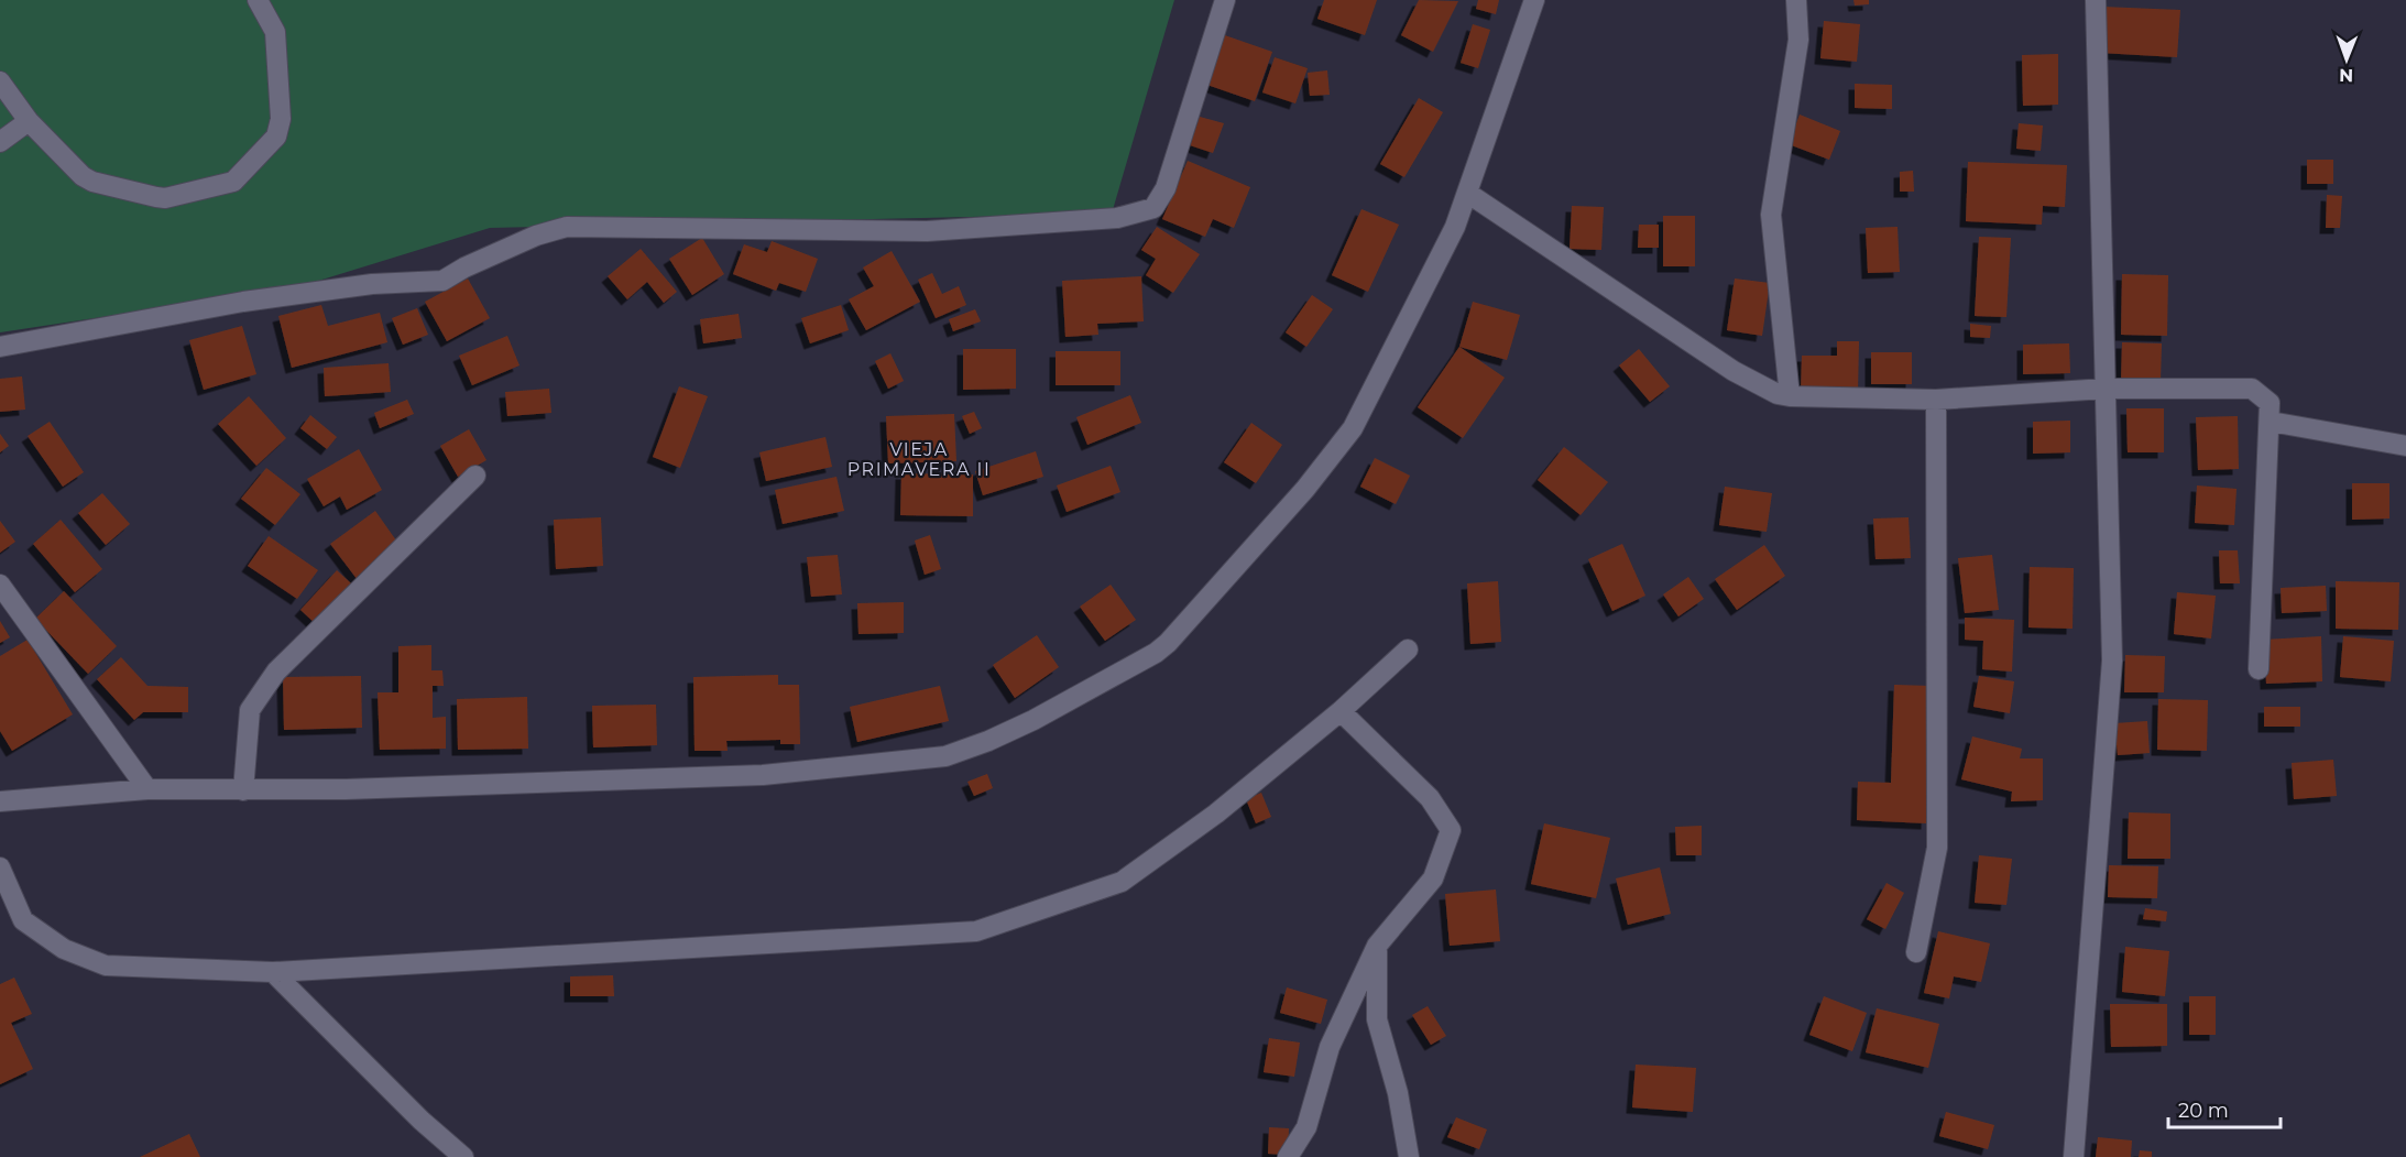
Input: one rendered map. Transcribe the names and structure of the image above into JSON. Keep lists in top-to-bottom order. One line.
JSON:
{"districts":["VIEJA PRIMAVERA II"],"scale_bar":"20 m","north":"bottom"}
